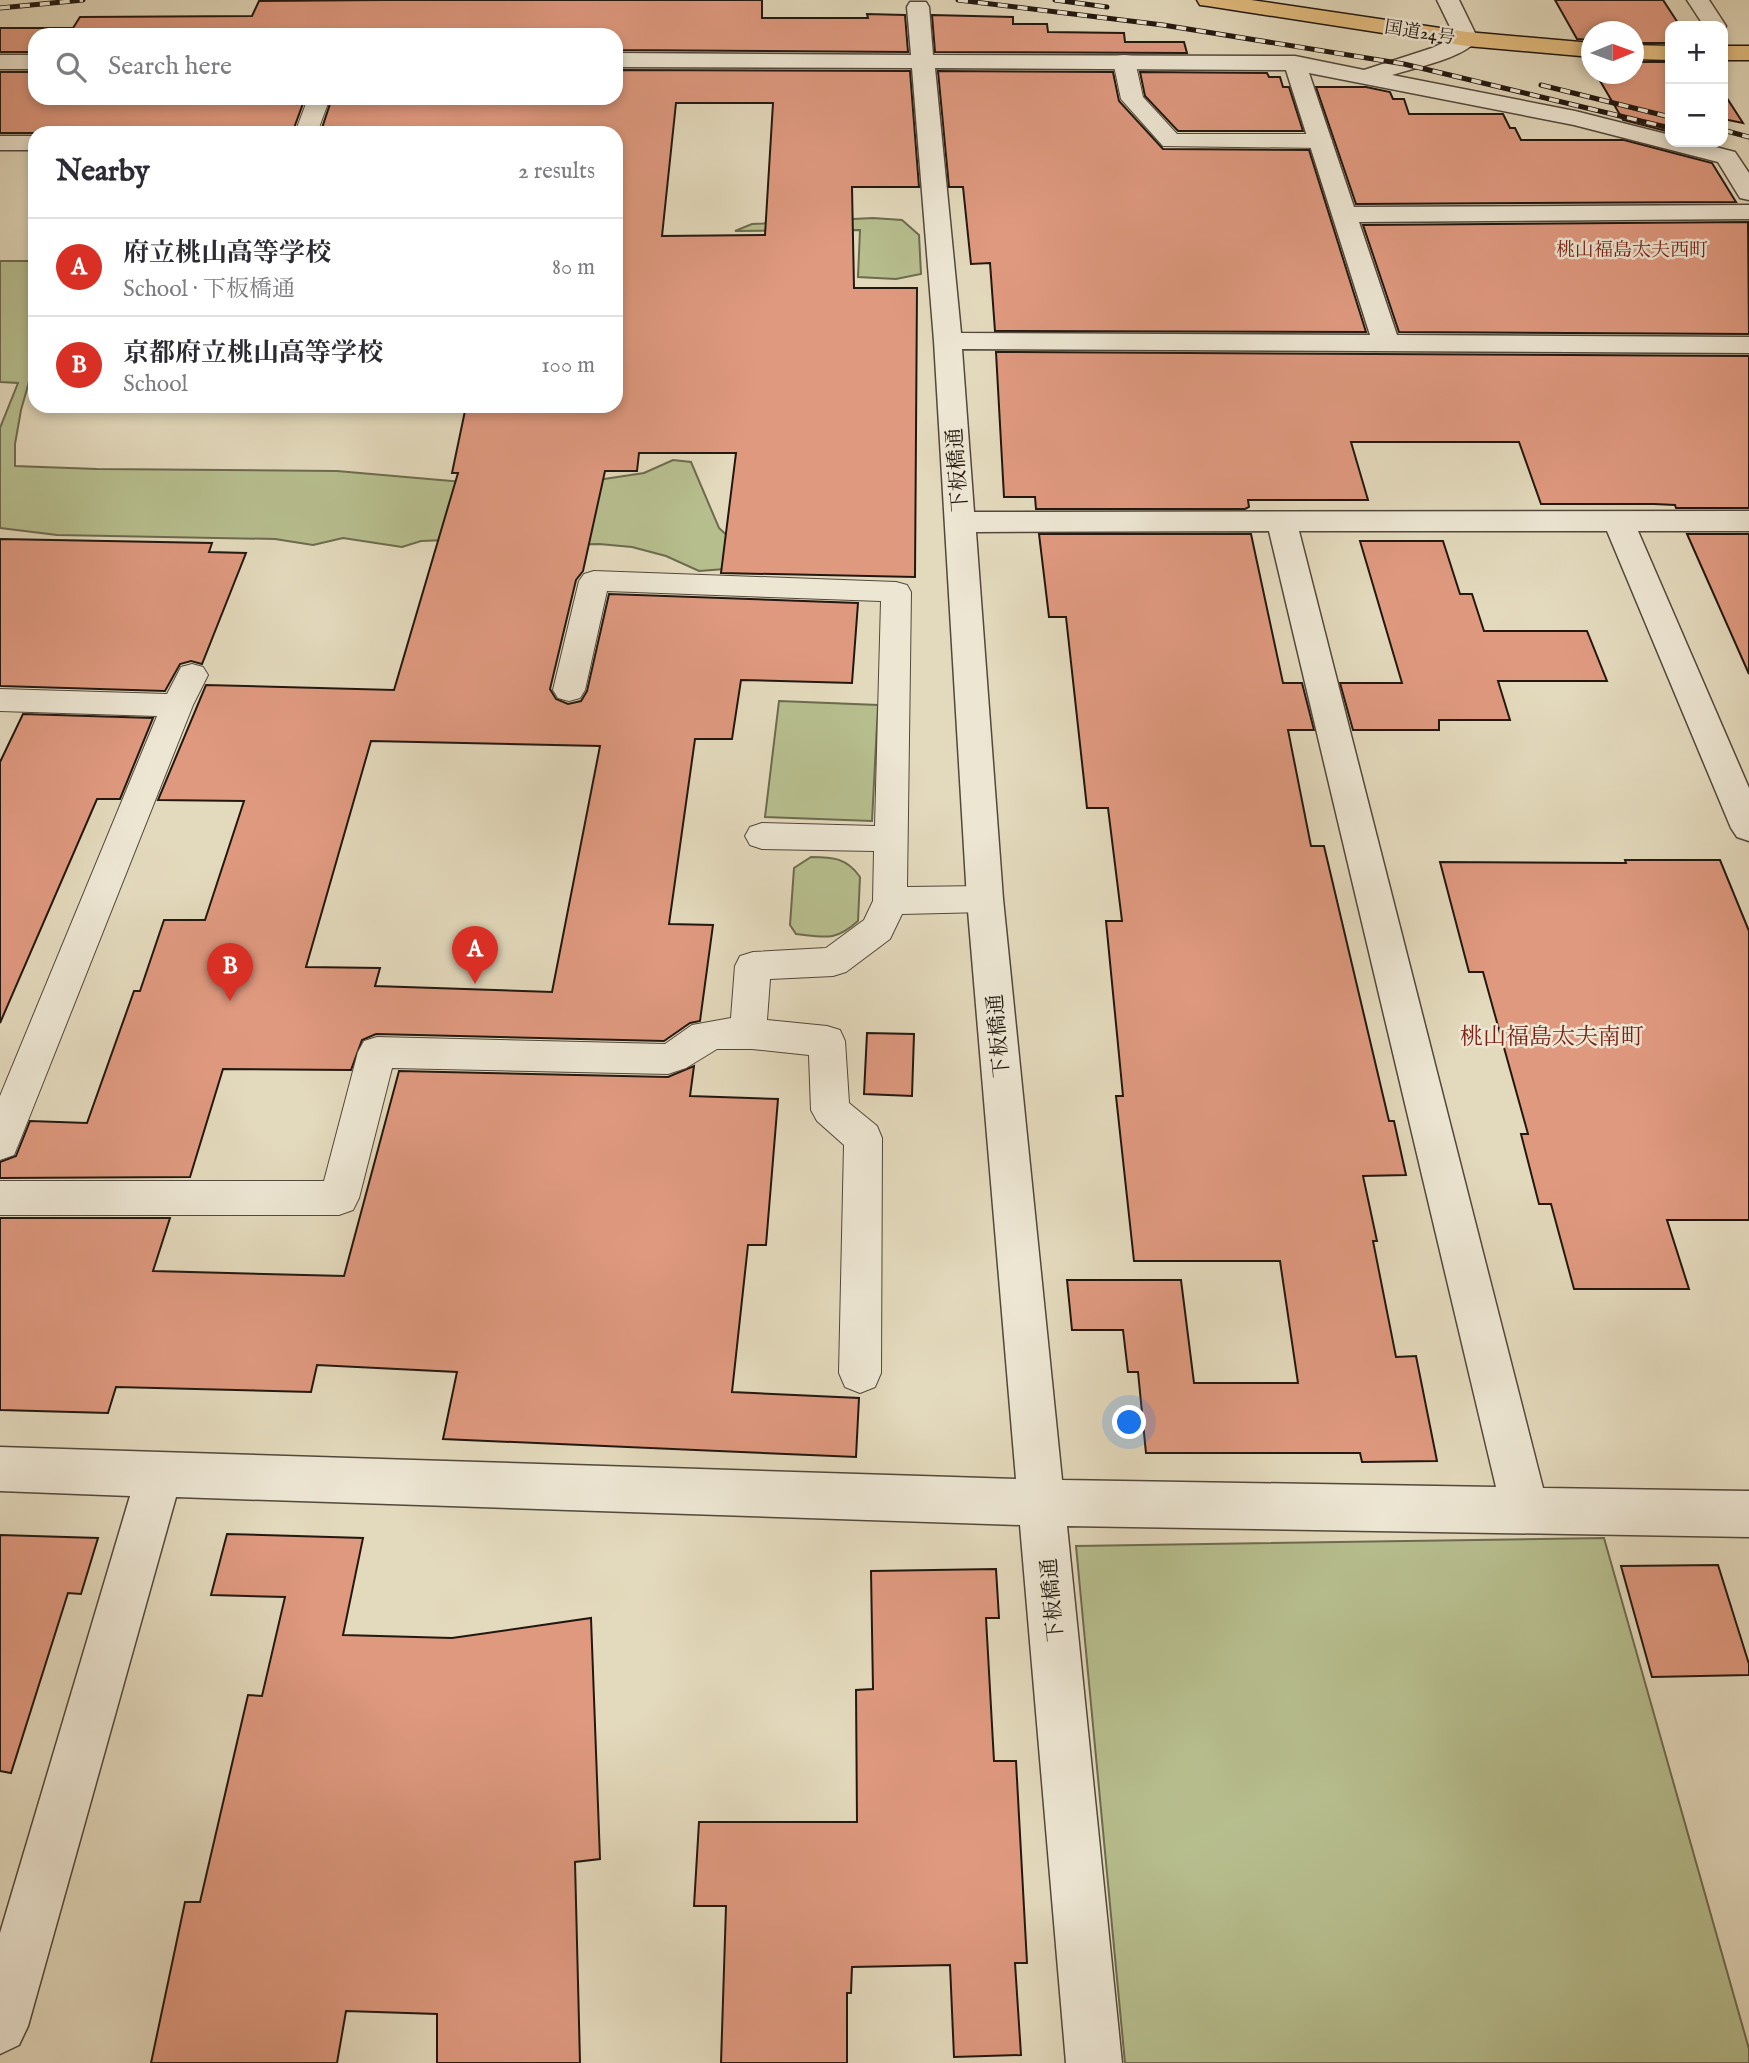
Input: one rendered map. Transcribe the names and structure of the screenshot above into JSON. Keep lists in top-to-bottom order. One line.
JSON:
{"streets":{"highway":["国道24号"],"street":["下板橋通"]},"districts":["桃山福島太夫西町","桃山福島太夫南町"],"north":"right","page":{"map_buttons":["+","−"],"search":"Search here","heading":["Nearby","2 results"],"list":[{"mark":"A","name":"府立桃山高等学校","note":"School · 下板橋通","value":"80 m"},{"mark":"B","name":"京都府立桃山高等学校","note":"School","value":"100 m"}],"pins":["A","B"]}}
